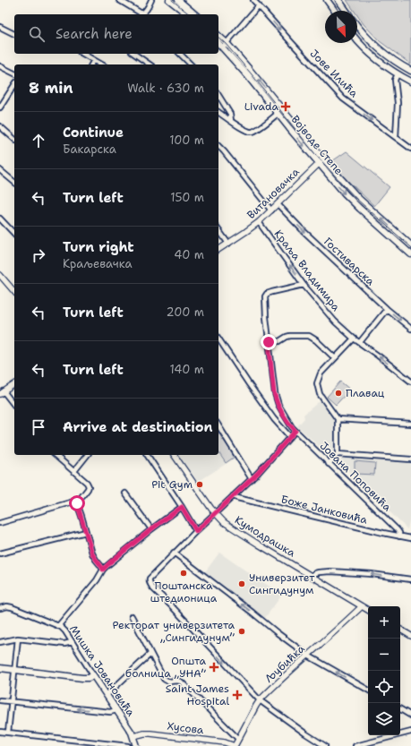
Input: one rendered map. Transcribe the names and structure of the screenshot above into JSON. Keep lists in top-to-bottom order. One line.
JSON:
{"streets":{"main road":["Војводе Степе","Мишка Јовановића"],"street":["Јове Илића","Витановачка","Гостиварска","Краља Владимира","Јована Поповића","Боже Јанковића","Кумодрашка","Љубићка","Хусова"]},"crossings":[["Војводе Степе","Витановачка"],["Витановачка","Гостиварска"],["Витановачка","Краља Владимира"],["Краља Владимира","Јована Поповића"],["Јована Поповића","Боже Јанковића"],["Кумодрашка","Љубићка"],["Љубићка","Хусова"],["Мишка Јовановића","Хусова"]],"one_way":["Јове Илића","Гостиварска","Краља Владимира"],"places":{"health":["Livada","Општа болница „УНА”","Saint James Hospital"],"other":["Плавац","Pit Gym","Поштанска штедионица","Универзитет Сингидунум","Ректорат универзитета „Сингидунум”"]},"north":"bottom right","page":{"search":"Search here","heading":["8 min","Walk · 630 m"],"list":[["Continue","Бакарска","100 m"],["Turn left","150 m"],["Turn right","Краљевачка","40 m"],["Turn left","200 m"],["Turn left","140 m"],"Arrive at destination"],"map_buttons":["+","−"]}}
